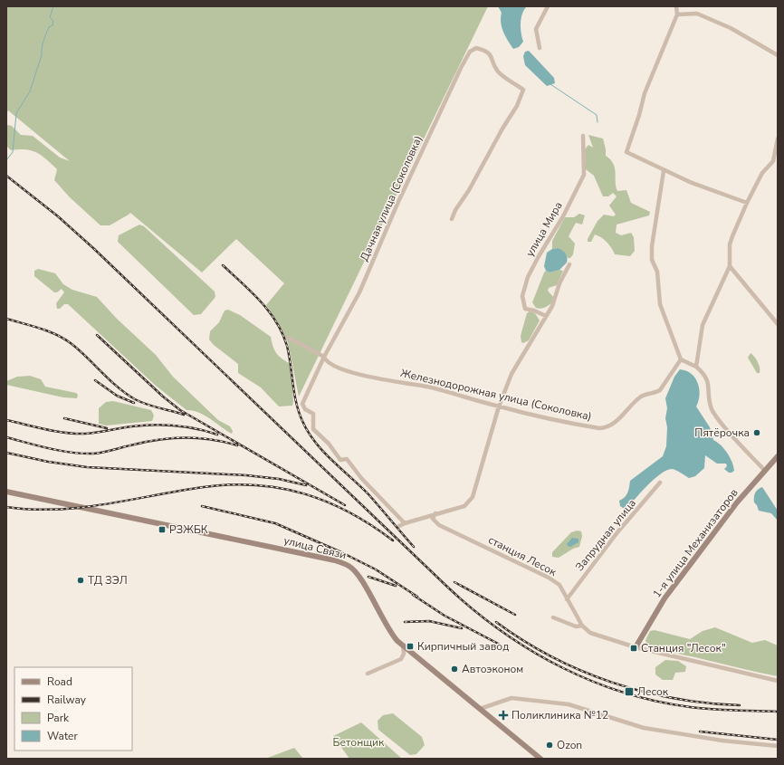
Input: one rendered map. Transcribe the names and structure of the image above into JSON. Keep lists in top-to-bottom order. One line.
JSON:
{"streets":{"street":["Дачная улица (Соколовка)","улица Мира","Железнодорожная улица (Соколовка)","Запрудная улица","1-я улица Механизаторов","улица Связи","станция Лесок"]},"crossings":[["Дачная улица (Соколовка)","Железнодорожная улица (Соколовка)"],["Запрудная улица","станция Лесок"],["1-я улица Механизаторов","станция Лесок"]],"parks":["Бетонщик"],"places":{"other":["Пятёрочка","ТД ЗЭЛ","Автоэконом","Ozon"],"transit":["РЗЖБК","Кирпичный завод","Станция \"Лесок\"","Лесок"],"health":["Поликлиника №12"]},"legend":["Road","Railway","Park","Water"]}
